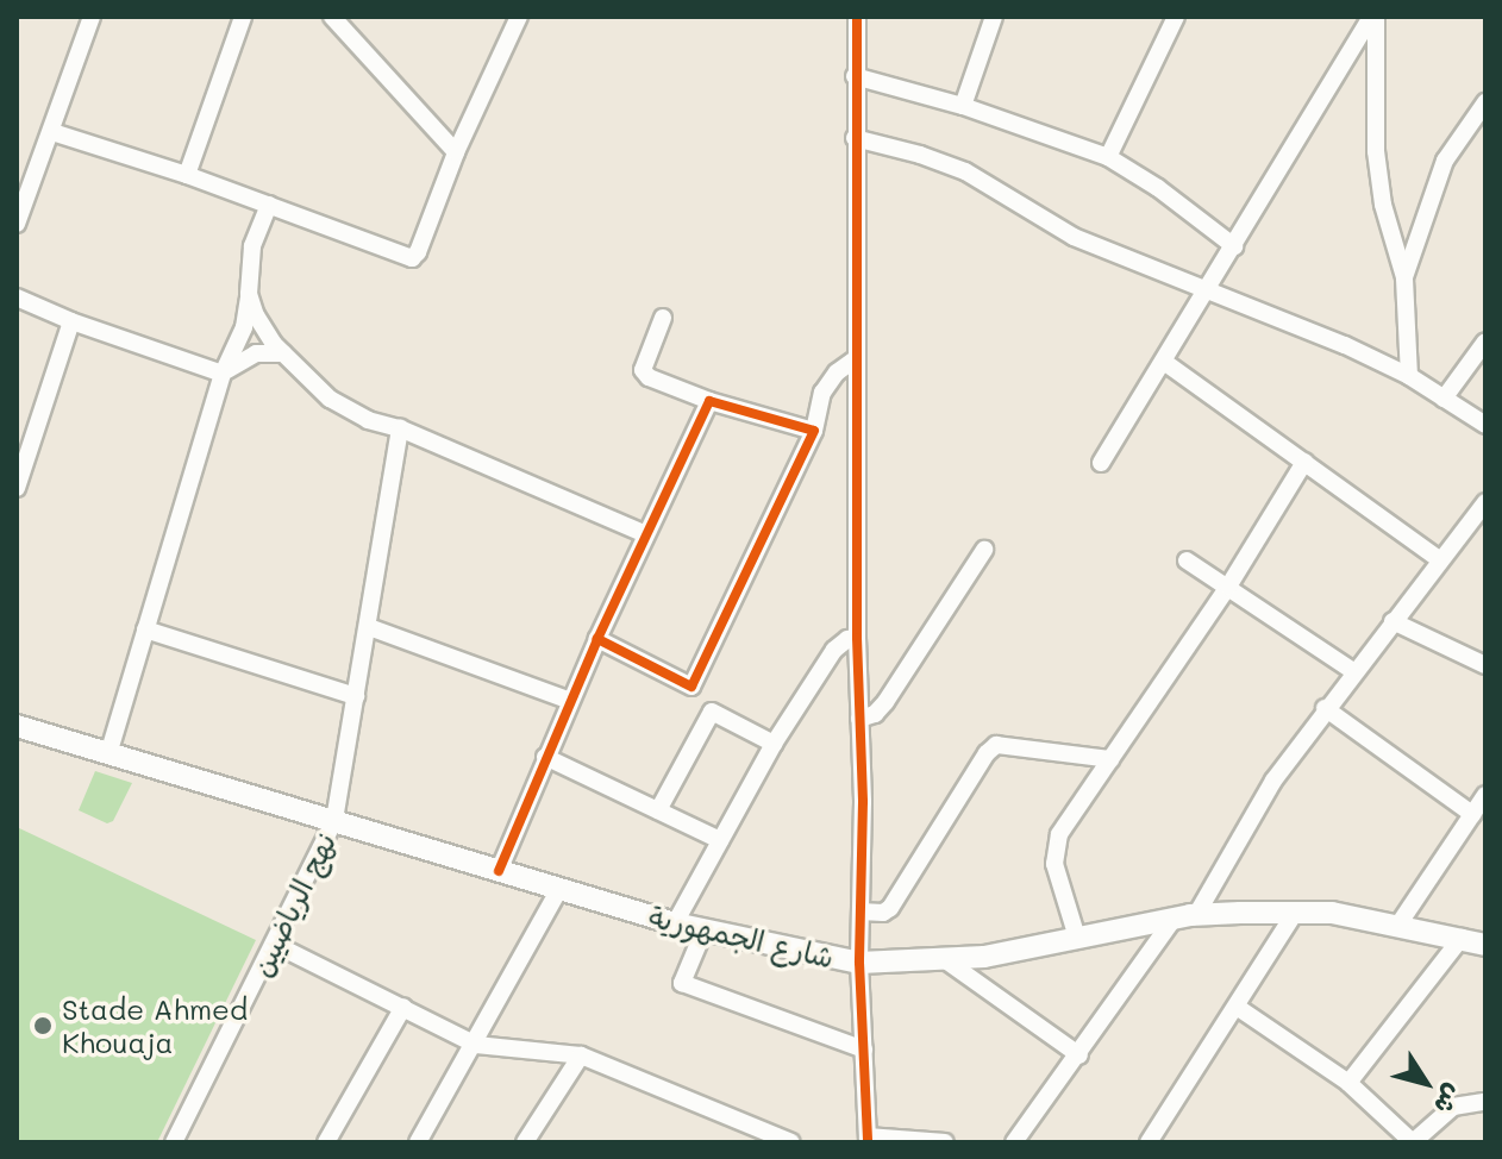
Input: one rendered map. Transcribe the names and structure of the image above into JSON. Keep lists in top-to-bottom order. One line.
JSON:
{"streets":{"main road":["شارع الجمهورية"],"street":["نهج الرياضيين"]},"crossings":[["نهج الرياضيين","شارع الجمهورية"]],"places":["Stade Ahmed Khouaja"],"north":"bottom right"}
